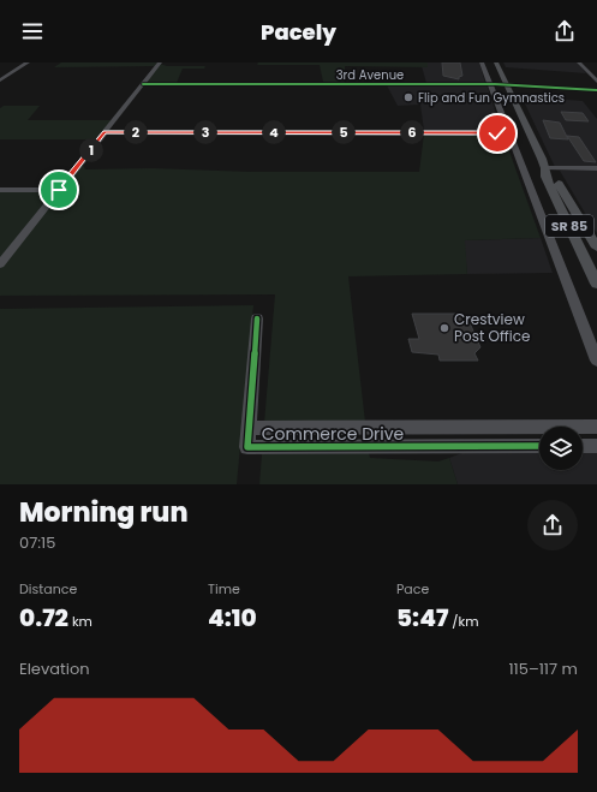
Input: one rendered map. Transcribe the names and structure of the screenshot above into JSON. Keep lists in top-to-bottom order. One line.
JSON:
{"streets":{"main road":["SR 85"],"street":["3rd Avenue","Commerce Drive"]},"crossings":[["3rd Avenue","SR 85"]],"places":["Flip and Fun Gymnastics","Crestview Post Office"],"page":{"header":"Pacely","pins":["2","3","4","5","6","1"],"heading":["Morning run","07:15"],"stats":[["Distance","0.72 km"],["Time","4:10"],["Pace","5:47 /km"]],"chart":["Elevation","115–117 m"]}}
